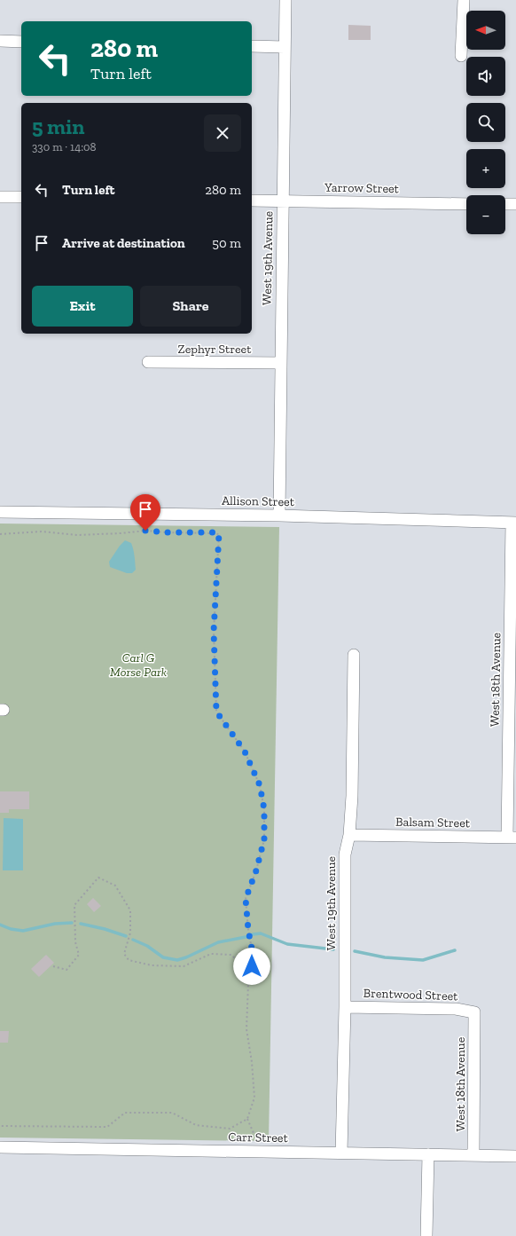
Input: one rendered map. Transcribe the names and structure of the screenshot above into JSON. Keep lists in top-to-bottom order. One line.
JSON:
{"streets":{"street":["Yarrow Street","West 19th Avenue","Zephyr Street","Allison Street","West 18th Avenue","Balsam Street","Brentwood Street","Carr Street"]},"crossings":[["Yarrow Street","West 19th Avenue"],["West 19th Avenue","Zephyr Street"],["West 19th Avenue","Allison Street"],["West 19th Avenue","Balsam Street"],["West 19th Avenue","Brentwood Street"],["West 19th Avenue","Carr Street"],["Allison Street","West 18th Avenue"],["West 18th Avenue","Balsam Street"],["West 18th Avenue","Brentwood Street"],["West 18th Avenue","Carr Street"]],"parks":["Carl G Morse Park"],"north":"left","page":{"map_buttons":["+","−"],"turn":["280 m","Turn left"],"heading":["5 min","330 m · 14:08"],"list":[{"name":"Turn left","value":"280 m"},{"name":"Arrive at destination","value":"50 m"}],"buttons":["Exit","Share"]}}
